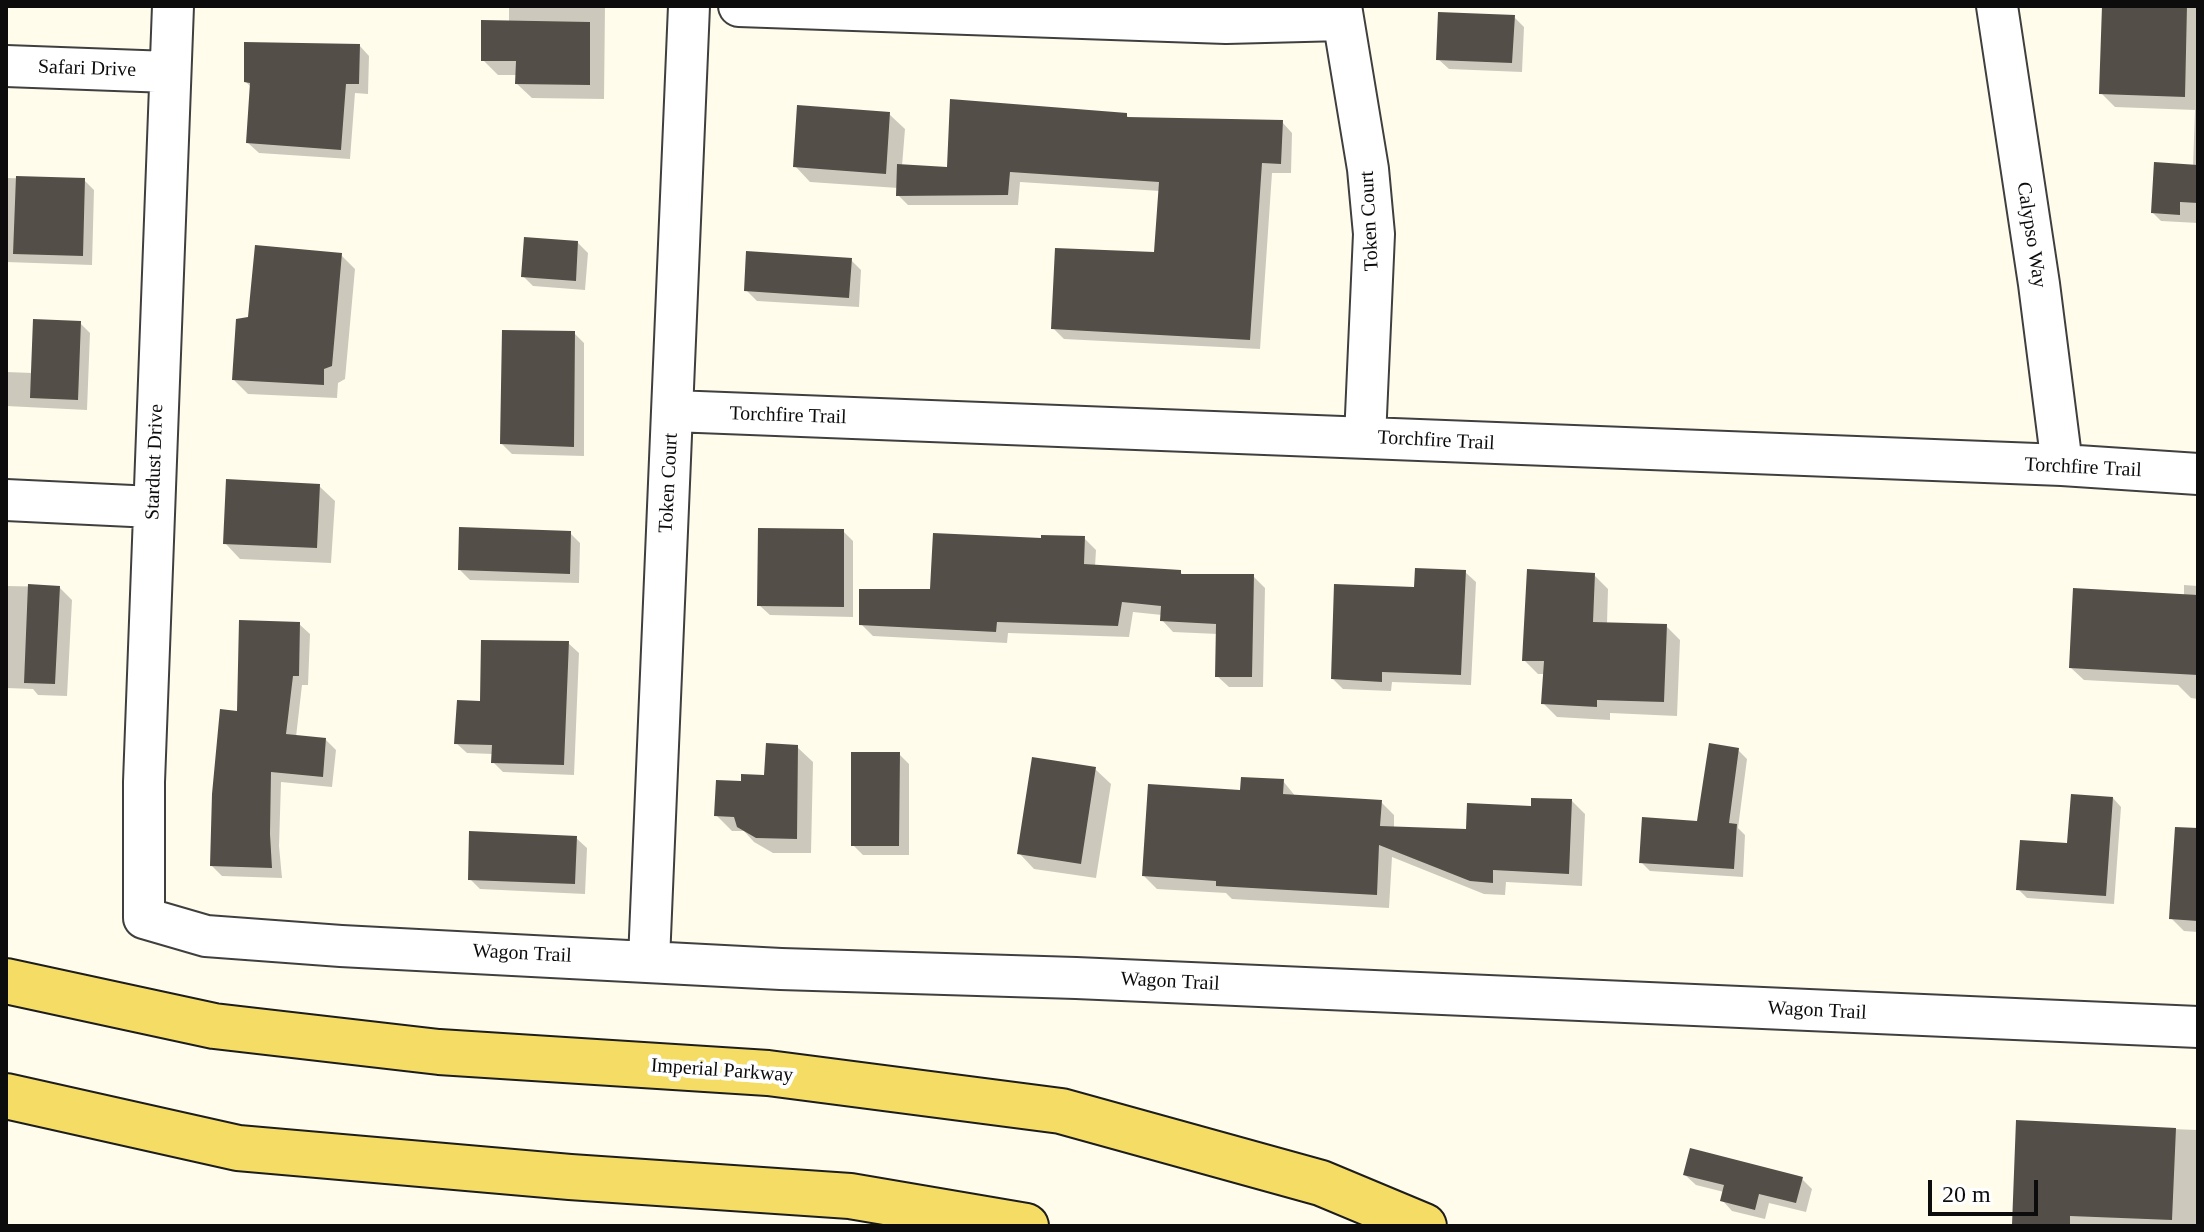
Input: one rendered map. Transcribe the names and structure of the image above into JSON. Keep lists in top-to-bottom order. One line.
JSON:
{"streets":{"main road":["Imperial Parkway"],"street":["Safari Drive","Token Court","Calypso Way","Torchfire Trail","Stardust Drive","Wagon Trail"]},"crossings":[["Safari Drive","Stardust Drive"],["Token Court","Torchfire Trail"],["Token Court","Wagon Trail"],["Calypso Way","Torchfire Trail"],["Stardust Drive","Wagon Trail"]],"scale_bar":"20 m"}
